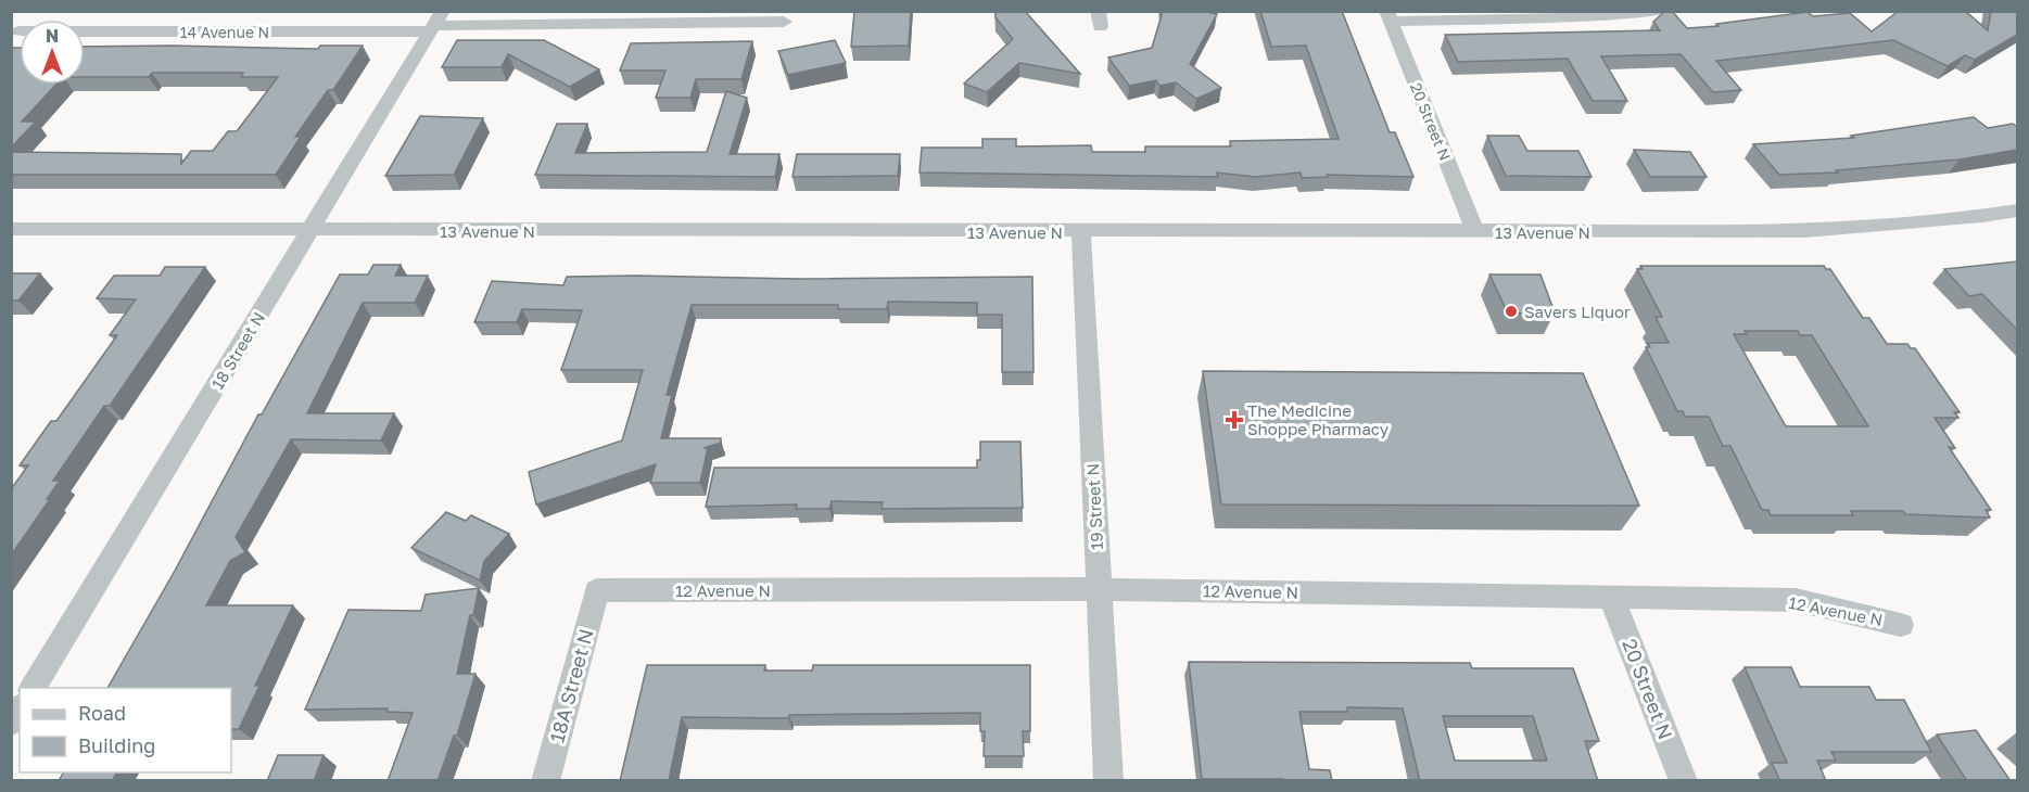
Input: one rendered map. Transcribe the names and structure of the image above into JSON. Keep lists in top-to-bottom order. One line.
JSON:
{"streets":{"street":["14 Avenue N","20 Street N","13 Avenue N","18 Street N","19 Street N","12 Avenue N","18A Street N"]},"crossings":[["14 Avenue N","18 Street N"],["20 Street N","13 Avenue N"],["20 Street N","12 Avenue N"],["13 Avenue N","18 Street N"],["13 Avenue N","19 Street N"],["19 Street N","12 Avenue N"],["12 Avenue N","18A Street N"]],"places":{"other":["Savers Liquor"],"health":["The Medicine Shoppe Pharmacy"]},"legend":["Road","Building"],"north":"top"}
